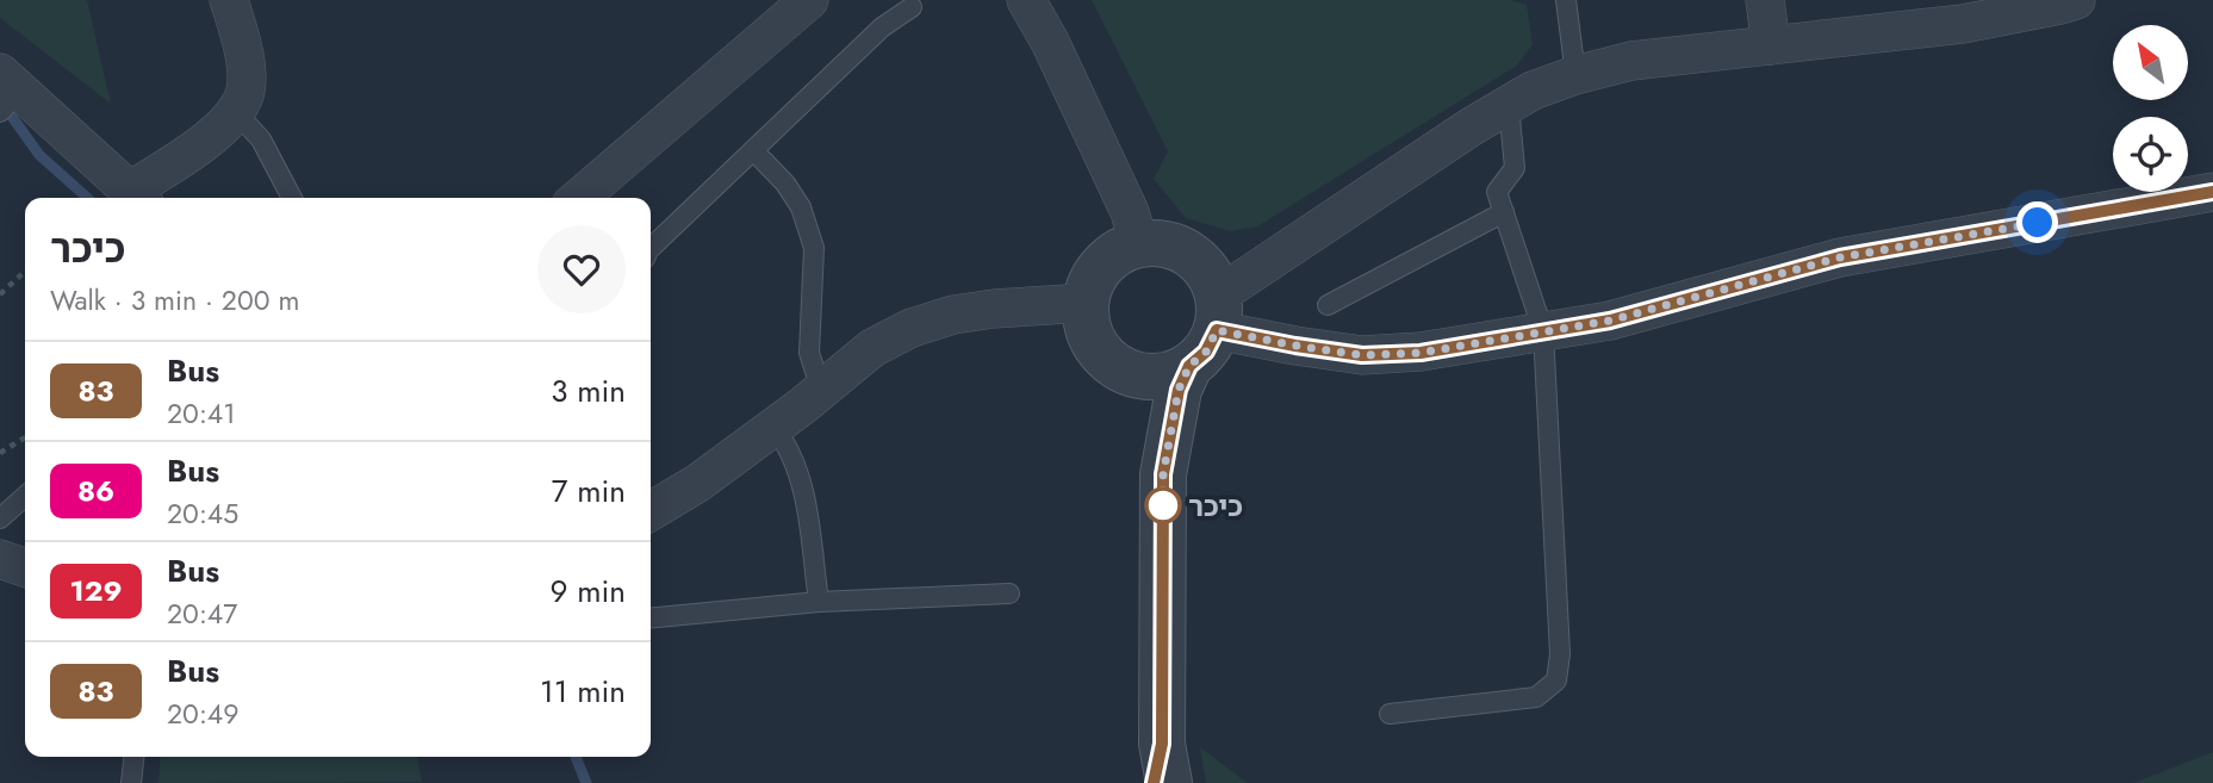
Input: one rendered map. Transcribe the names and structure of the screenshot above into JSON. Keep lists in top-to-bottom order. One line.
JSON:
{"places":["כיכר"],"lines":["bus line 83"],"north":"top left","page":{"heading":["כיכר","Walk · 3 min · 200 m"],"list":[{"mark":"83","name":"Bus","note":"20:41","value":"3 min"},{"mark":"86","name":"Bus","note":"20:45","value":"7 min"},{"mark":"129","name":"Bus","note":"20:47","value":"9 min"},{"mark":"83","name":"Bus","note":"20:49","value":"11 min"}]}}
